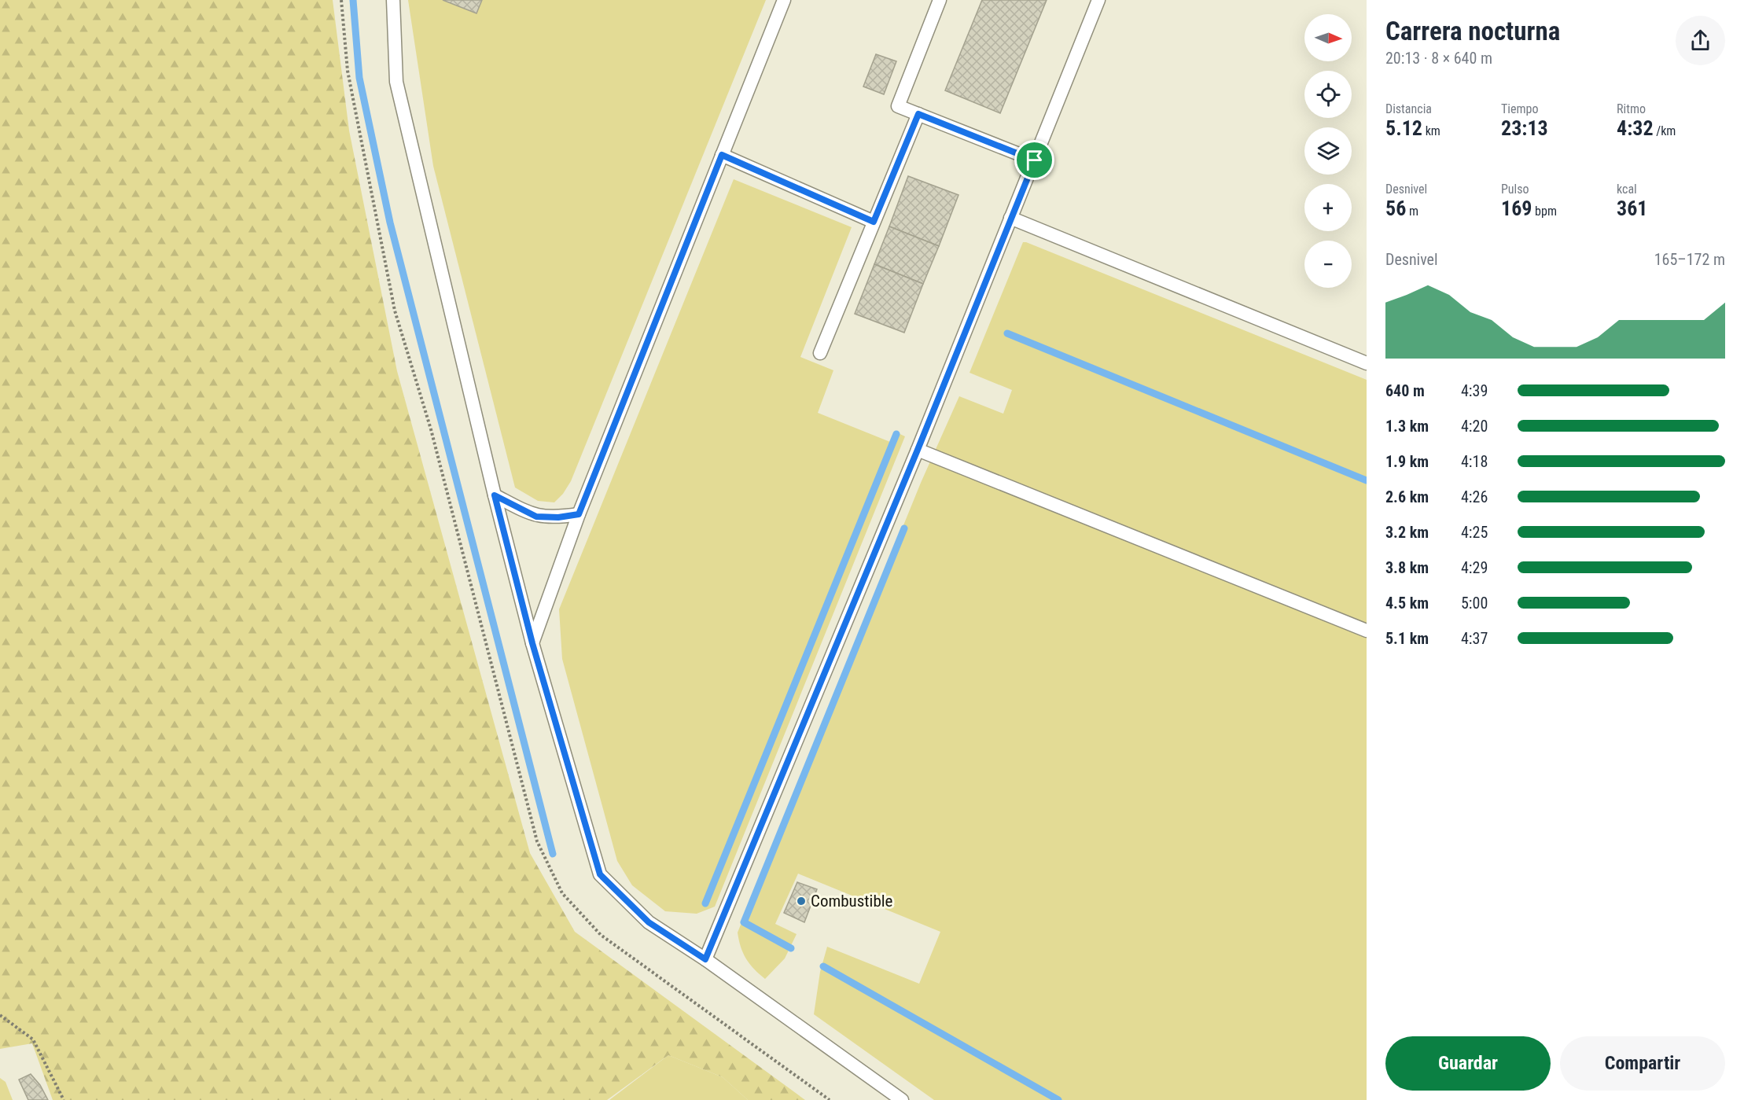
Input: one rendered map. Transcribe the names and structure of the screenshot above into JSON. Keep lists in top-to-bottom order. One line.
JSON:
{"places":["Combustible"],"north":"right","page":{"heading":["Carrera nocturna","20:13 · 8 × 640 m"],"map_buttons":["+","−"],"stats":[["Distancia","5.12 km"],["Tiempo","23:13"],["Ritmo","4:32 /km"],["Desnivel","56 m"],["Pulso","169 bpm"],["kcal","361"]],"chart":["Desnivel","165–172 m"],"list":[{"name":"640 m","note":"4:39"},{"name":"1.3 km","note":"4:20"},{"name":"1.9 km","note":"4:18"},{"name":"2.6 km","note":"4:26"},{"name":"3.2 km","note":"4:25"},{"name":"3.8 km","note":"4:29"},{"name":"4.5 km","note":"5:00"},{"name":"5.1 km","note":"4:37"}],"buttons":["Guardar","Compartir"]}}
